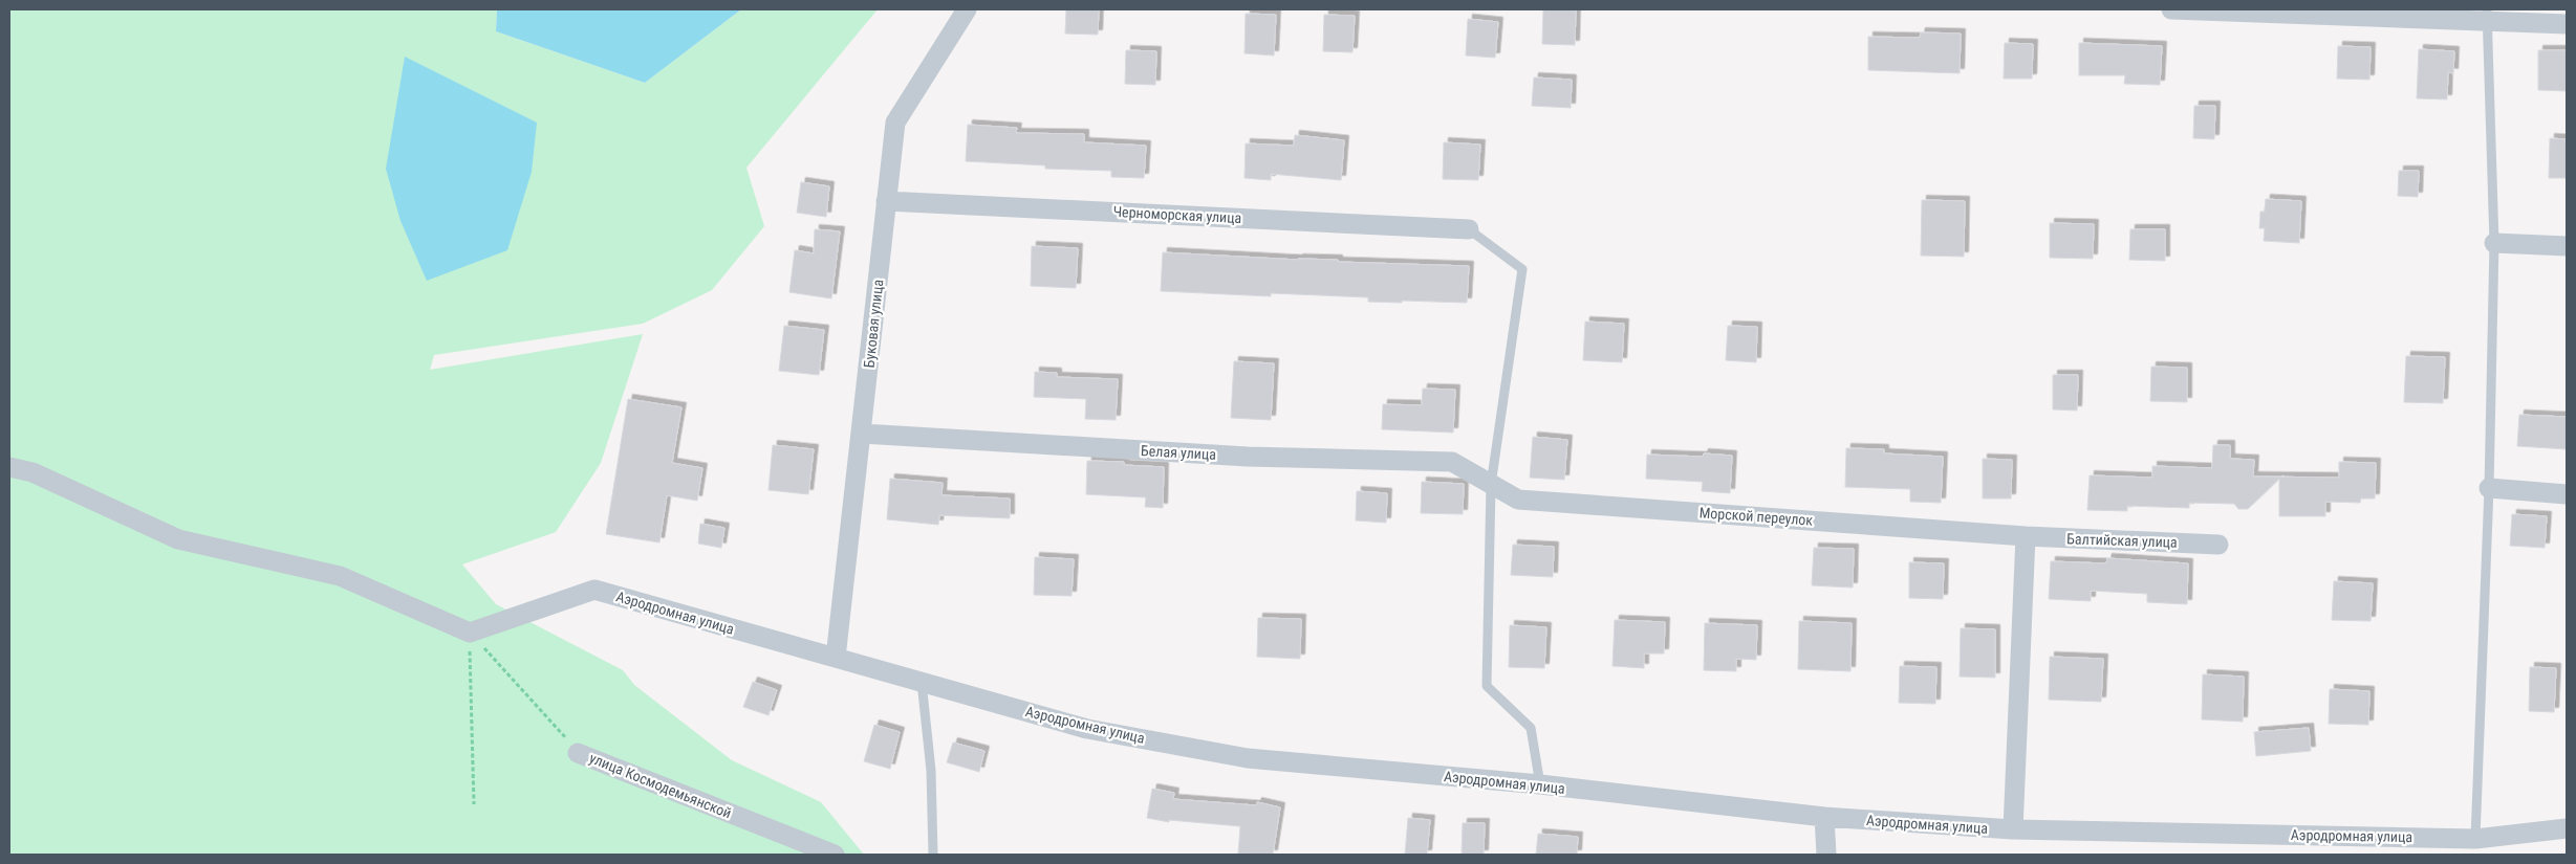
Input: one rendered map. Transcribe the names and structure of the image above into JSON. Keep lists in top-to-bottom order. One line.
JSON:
{"streets":{"street":["Черноморская улица","Буковая улица","Белая улица","Морской переулок","Балтийская улица","Аэродромная улица","улица Космодемьянской"]},"crossings":[["Черноморская улица","Буковая улица"],["Буковая улица","Белая улица"],["Буковая улица","Аэродромная улица"],["Белая улица","Морской переулок"],["Морской переулок","Балтийская улица"],["Аэродромная улица","улица Космодемьянской"]]}
